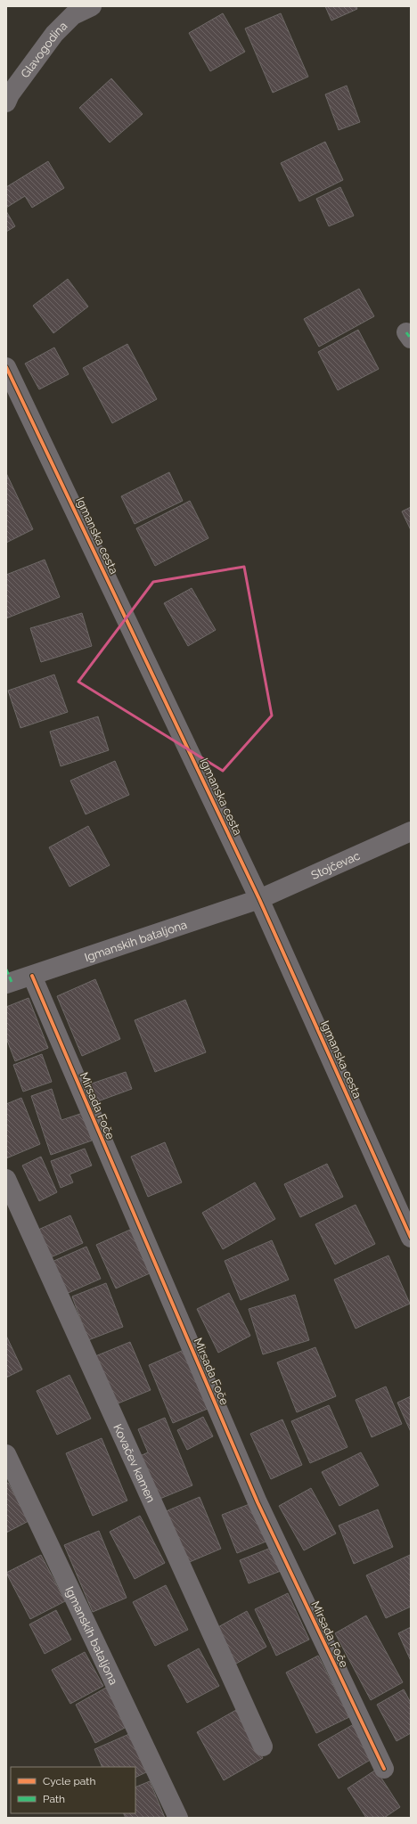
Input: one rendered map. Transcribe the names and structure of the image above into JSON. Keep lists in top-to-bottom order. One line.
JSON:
{"streets":{"street":["Glavogodina","Igmanska cesta","Stojčevac","Igmanskih bataljona","Mirsada Foče","Kovačev kamen"]},"crossings":[["Igmanska cesta","Stojčevac"],["Igmanska cesta","Igmanskih bataljona"],["Stojčevac","Igmanskih bataljona"],["Igmanskih bataljona","Mirsada Foče"]],"legend":["Cycle path","Path"]}
